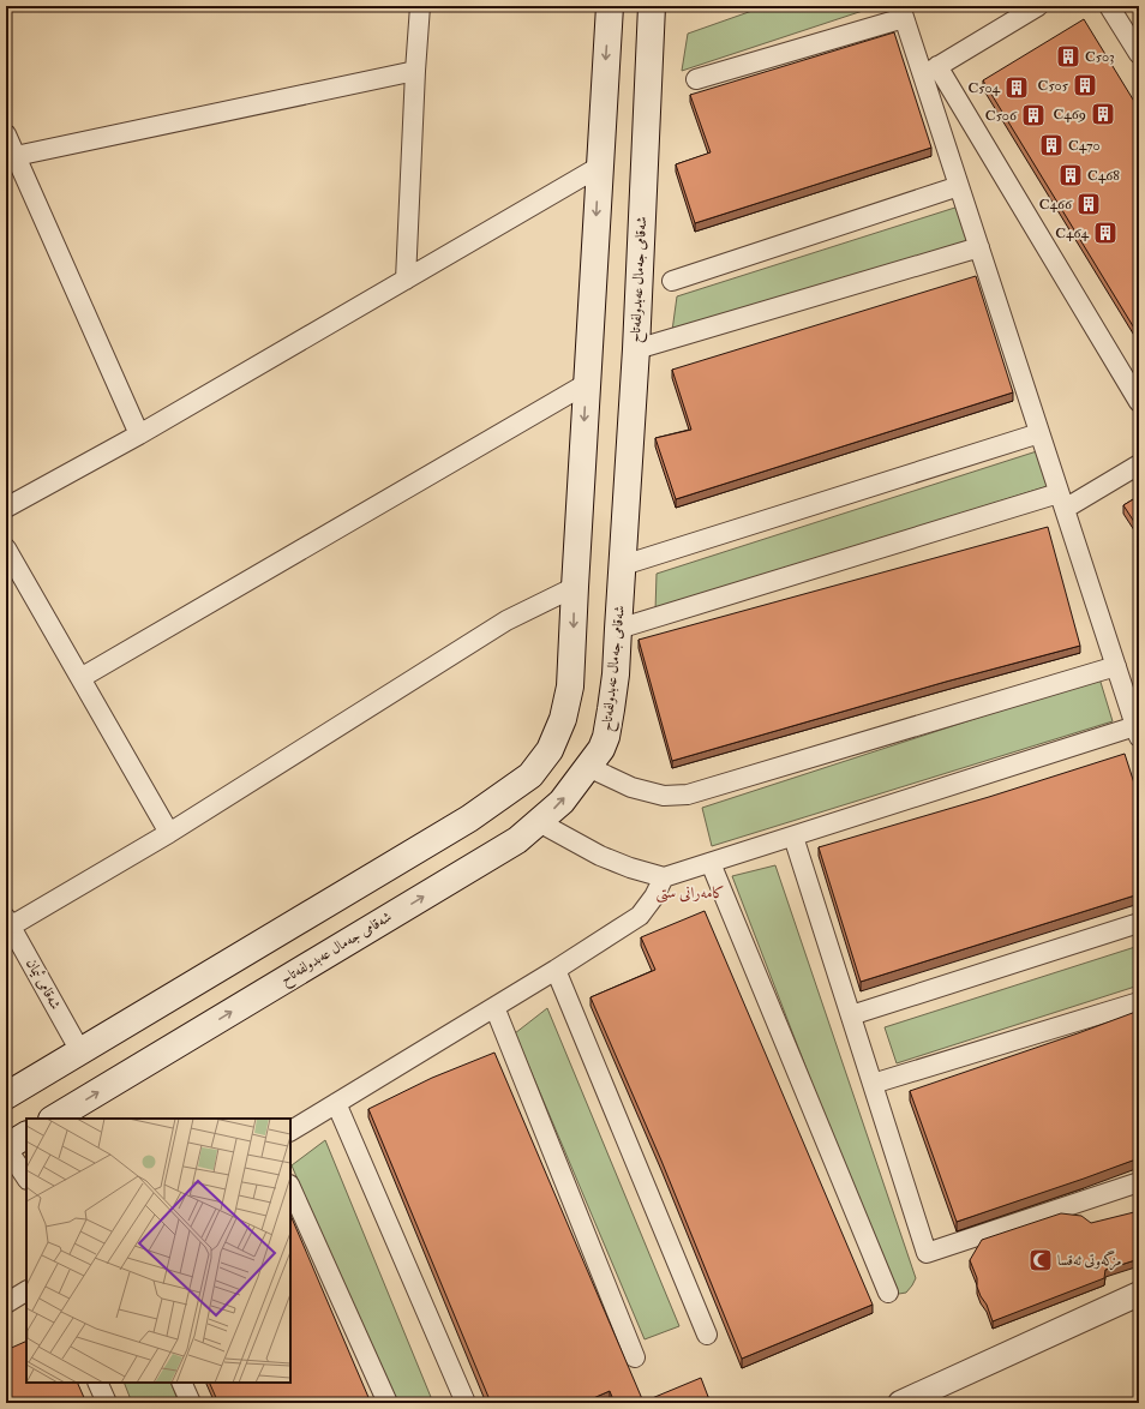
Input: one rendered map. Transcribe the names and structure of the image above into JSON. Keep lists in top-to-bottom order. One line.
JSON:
{"streets":{"main road":["شەقامی جەمال عەبدولفەتاح"],"street":["شەقامی ئیمان"]},"districts":["كامه‌رانی ستی"],"places":{"building":["C503","C505","C504","C469","C506","C470","C468","C466","C464"],"mosque":["مزگەوتی ئەقسا"]}}
